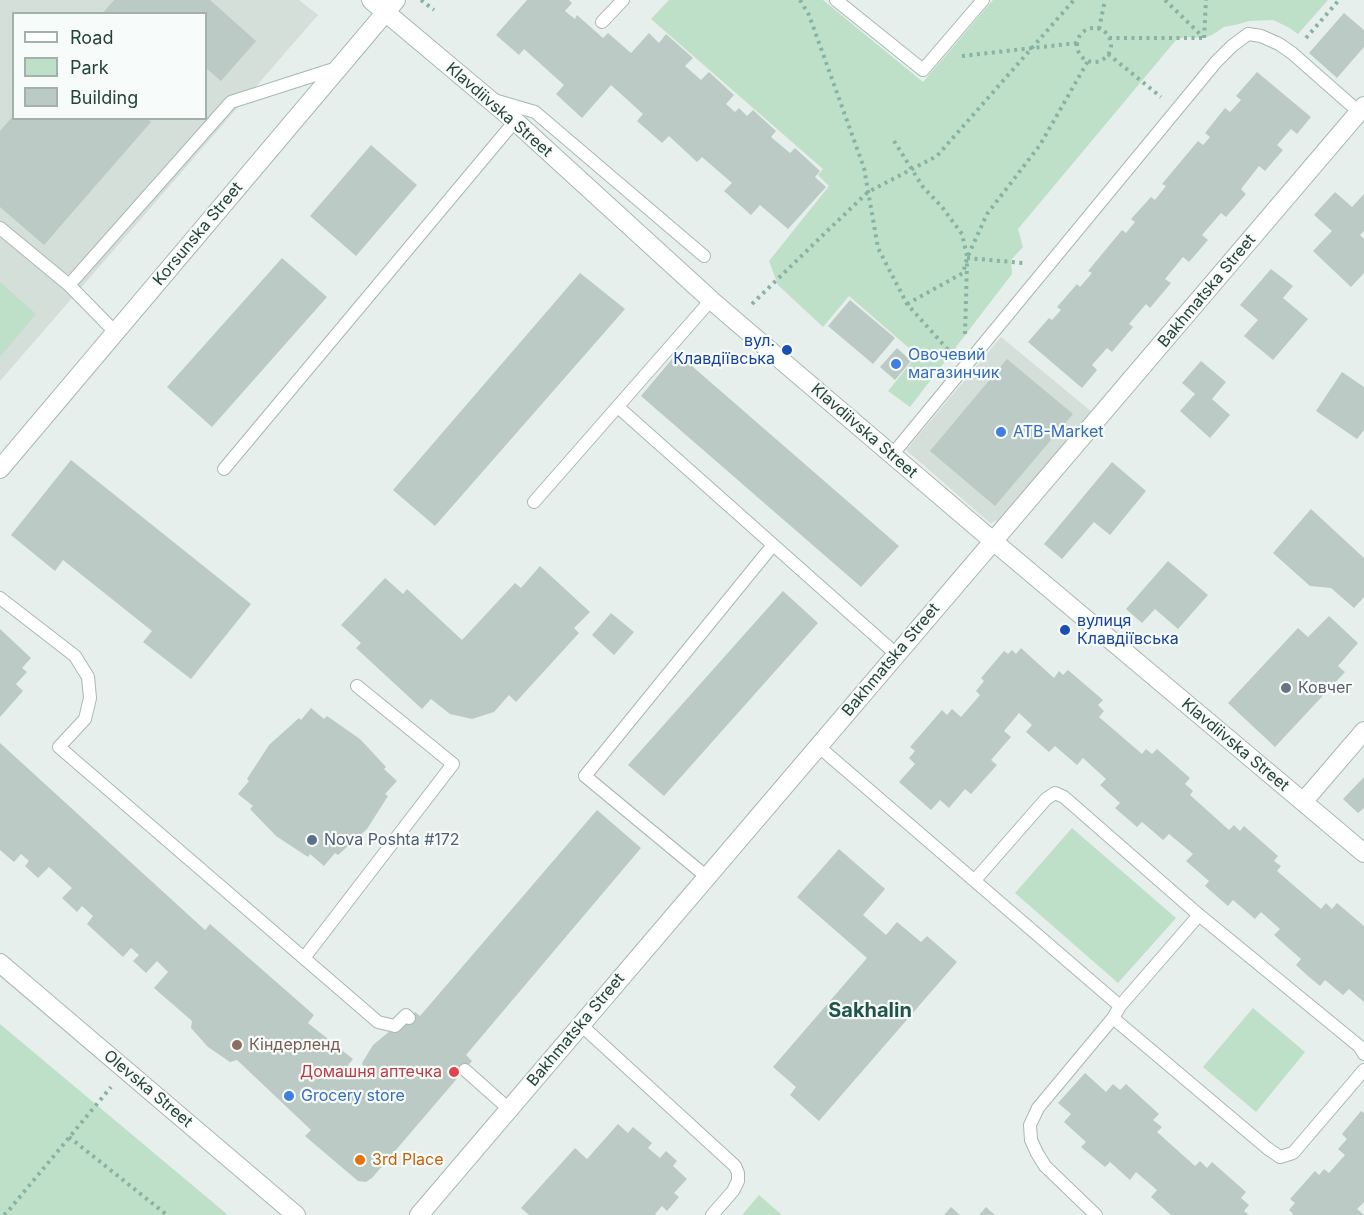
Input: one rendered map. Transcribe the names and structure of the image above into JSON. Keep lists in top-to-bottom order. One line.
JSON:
{"streets":{"street":["Klavdiivska Street","Korsunska Street","Bakhmatska Street","Olevska Street"]},"crossings":[["Klavdiivska Street","Korsunska Street"],["Klavdiivska Street","Bakhmatska Street"]],"districts":["Sakhalin"],"places":["вул. Клавдіївська","Овочевий магазинчик","ATB-Market","вулиця Клавдіївська","Ковчег","Nova Poshta #172","Кіндерленд","Домашня аптечка","Grocery store","3rd Place"],"legend":["Road","Park","Building"]}
